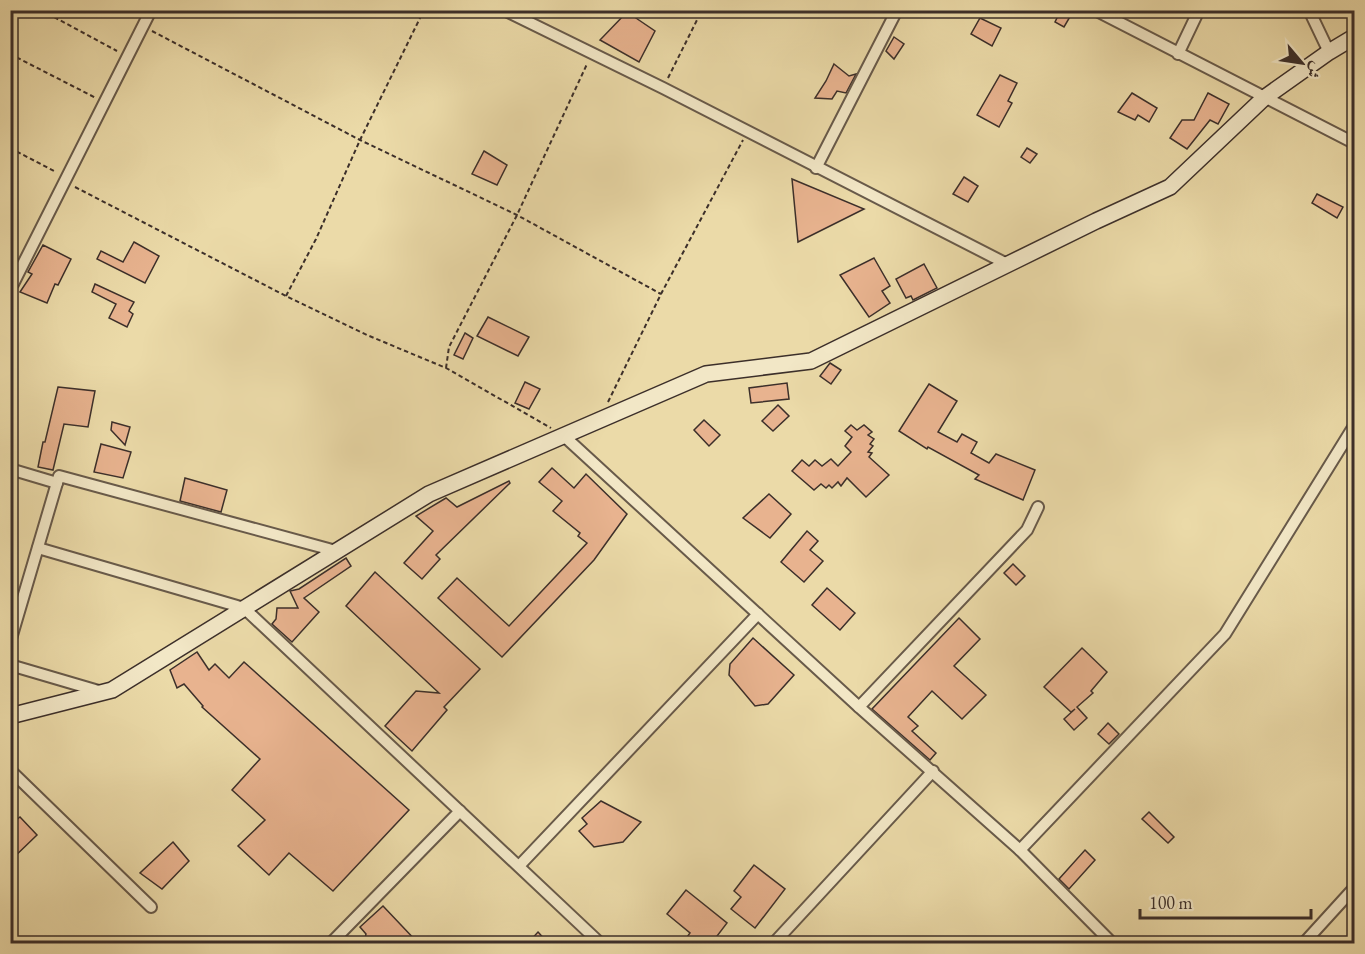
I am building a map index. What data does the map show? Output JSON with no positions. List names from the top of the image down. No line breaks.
{"scale_bar":"100 m","north":"bottom right"}
